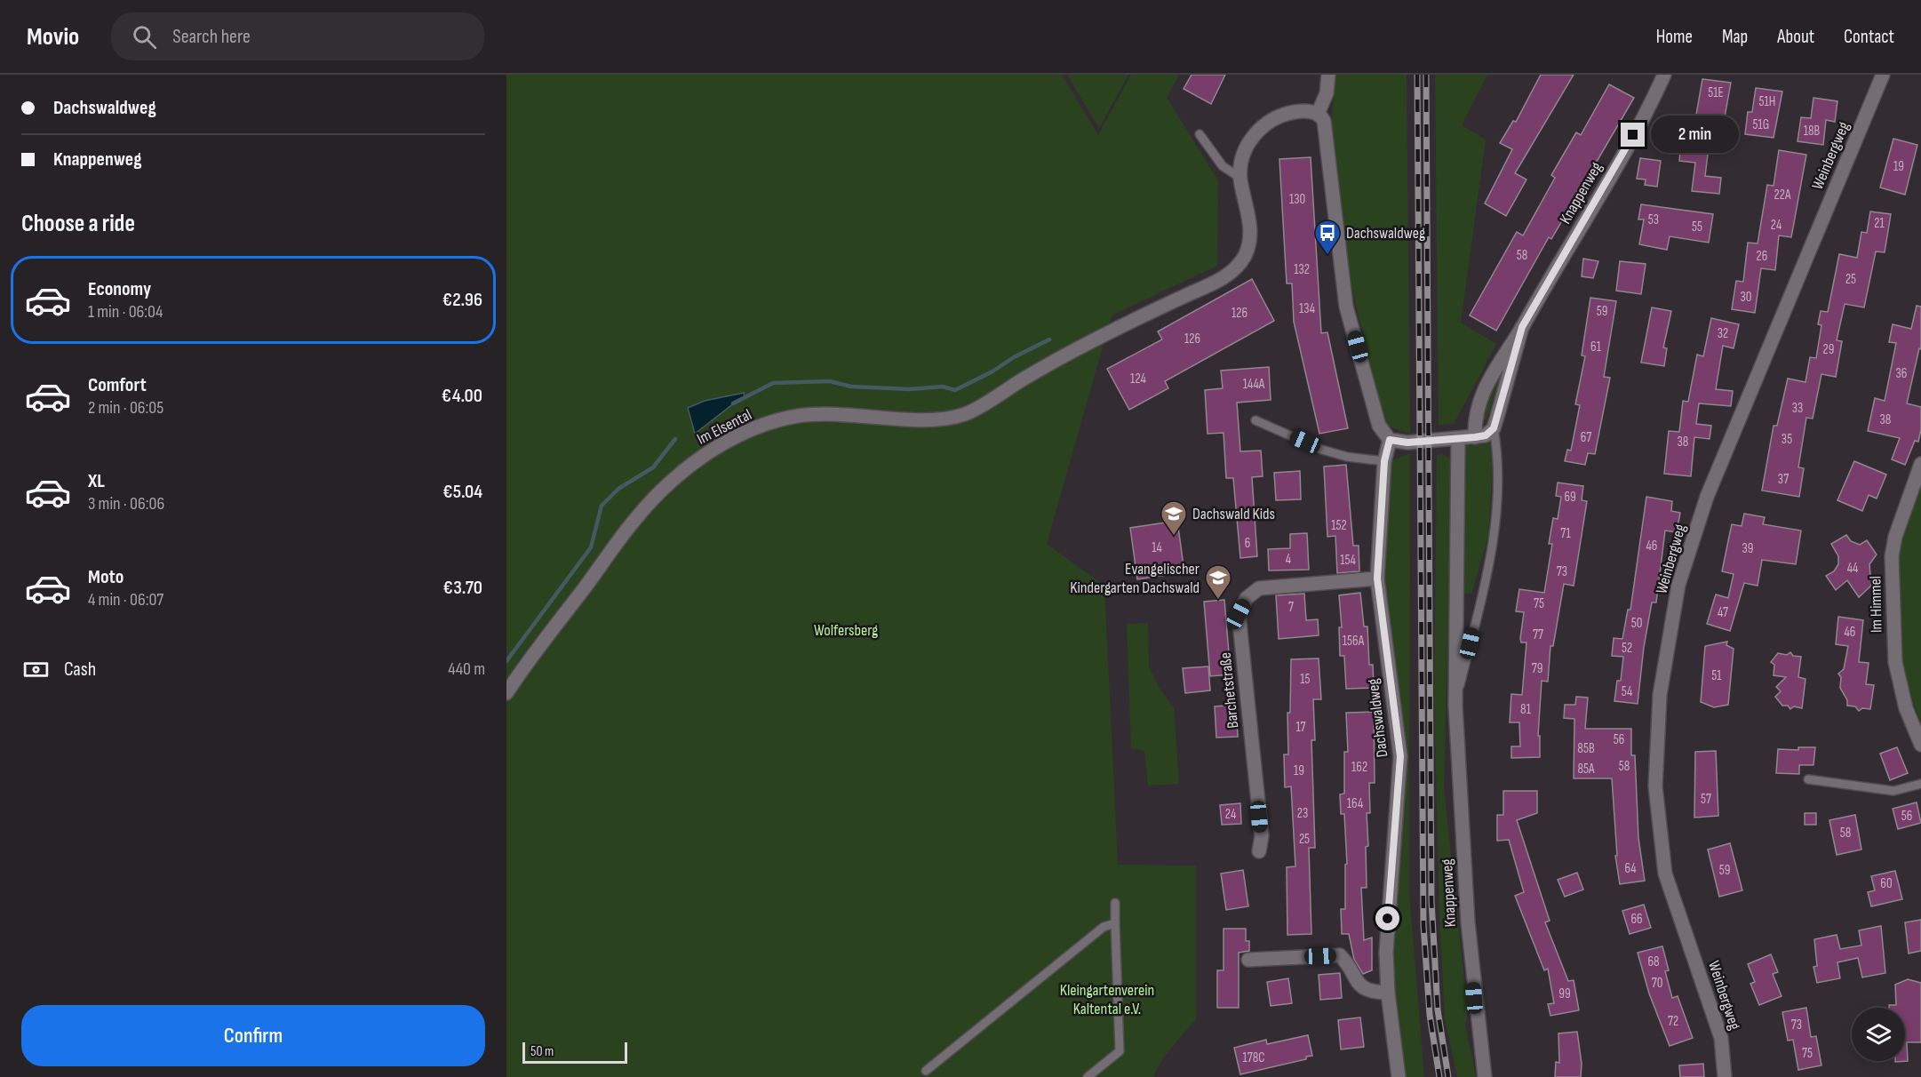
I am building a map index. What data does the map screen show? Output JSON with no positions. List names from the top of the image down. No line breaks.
{"streets":{"street":["Weinbergweg","Knappenweg","Im Elsental","Im Himmel","Barchetstraße","Dachswaldweg"]},"crossings":[["Barchetstraße","Dachswaldweg"]],"parks":["Wolfersberg","Kleingartenverein Kaltental e.V."],"places":{"bus stop":["Dachswaldweg"],"school or university":["Dachswald Kids","Evangelischer Kindergarten Dachswald"]},"house_numbers":["51E","51H","51G","18B","19","22A","130","53","21","24","55","58","26","132","25","30","134","59","126","32","126","61","29","36","124","144A","33","38","67","35","38","37","69","152","71","6","46","14","39","4","154","44","73","75","7","47","50","46","77","156A","52","79","51","15","54","81","17","56","85B","58","162","85A","19","57","164","23","24","56","58","25","64","59","60","66","68","70","99","72","73","75","178C"],"scale_bar":"50 m","page":{"header":"Movio","search":"Search here","nav":["Home","Map","About","Contact"],"banner":["Dachswaldweg","Knappenweg"],"bubble":"2 min","heading":"Choose a ride","list":[{"name":"Economy","note":"1 min · 06:04","value":"€2.96"},{"name":"Comfort","note":"2 min · 06:05","value":"€4.00"},{"name":"XL","note":"3 min · 06:06","value":"€5.04"},{"name":"Moto","note":"4 min · 06:07","value":"€3.70"}],"pay":["Cash","440 m"],"buttons":"Confirm","scale":"50 m"}}
